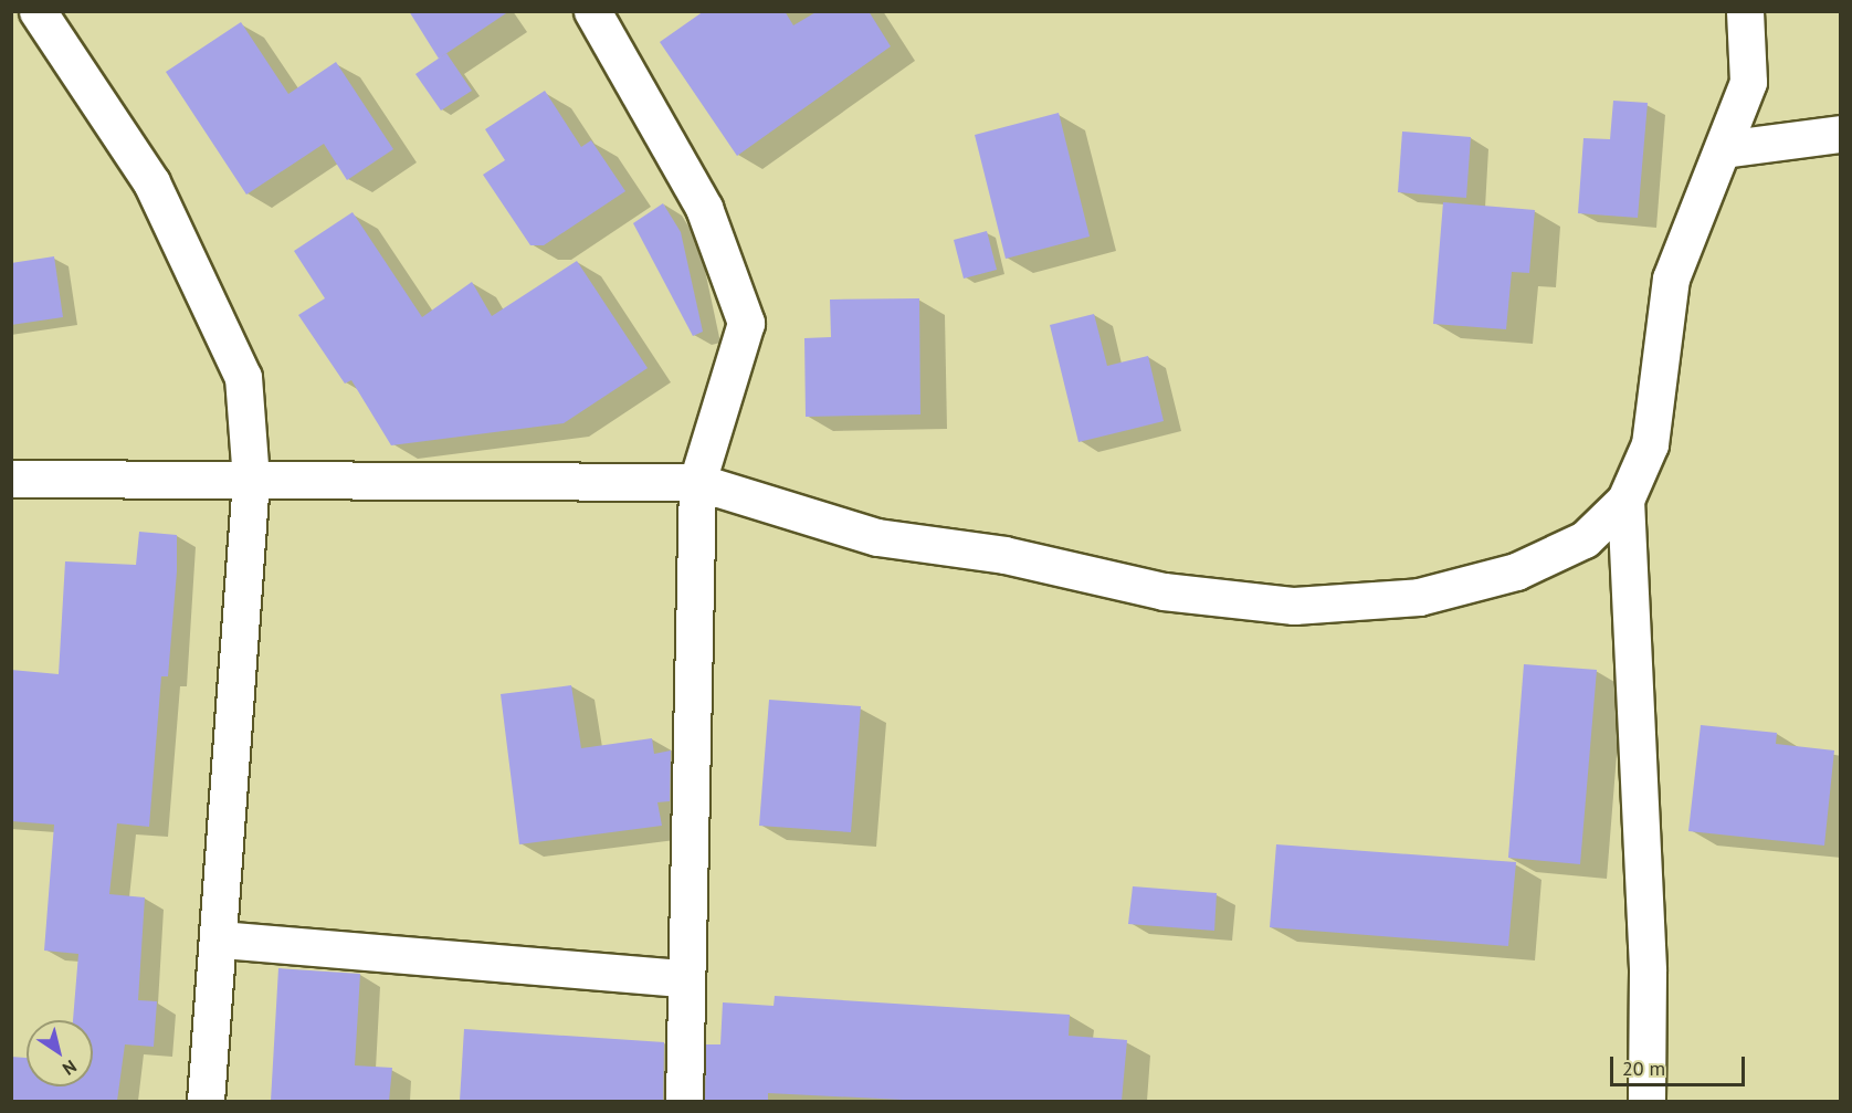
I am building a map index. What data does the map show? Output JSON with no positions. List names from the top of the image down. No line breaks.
{"scale_bar":"20 m","north":"bottom right"}
